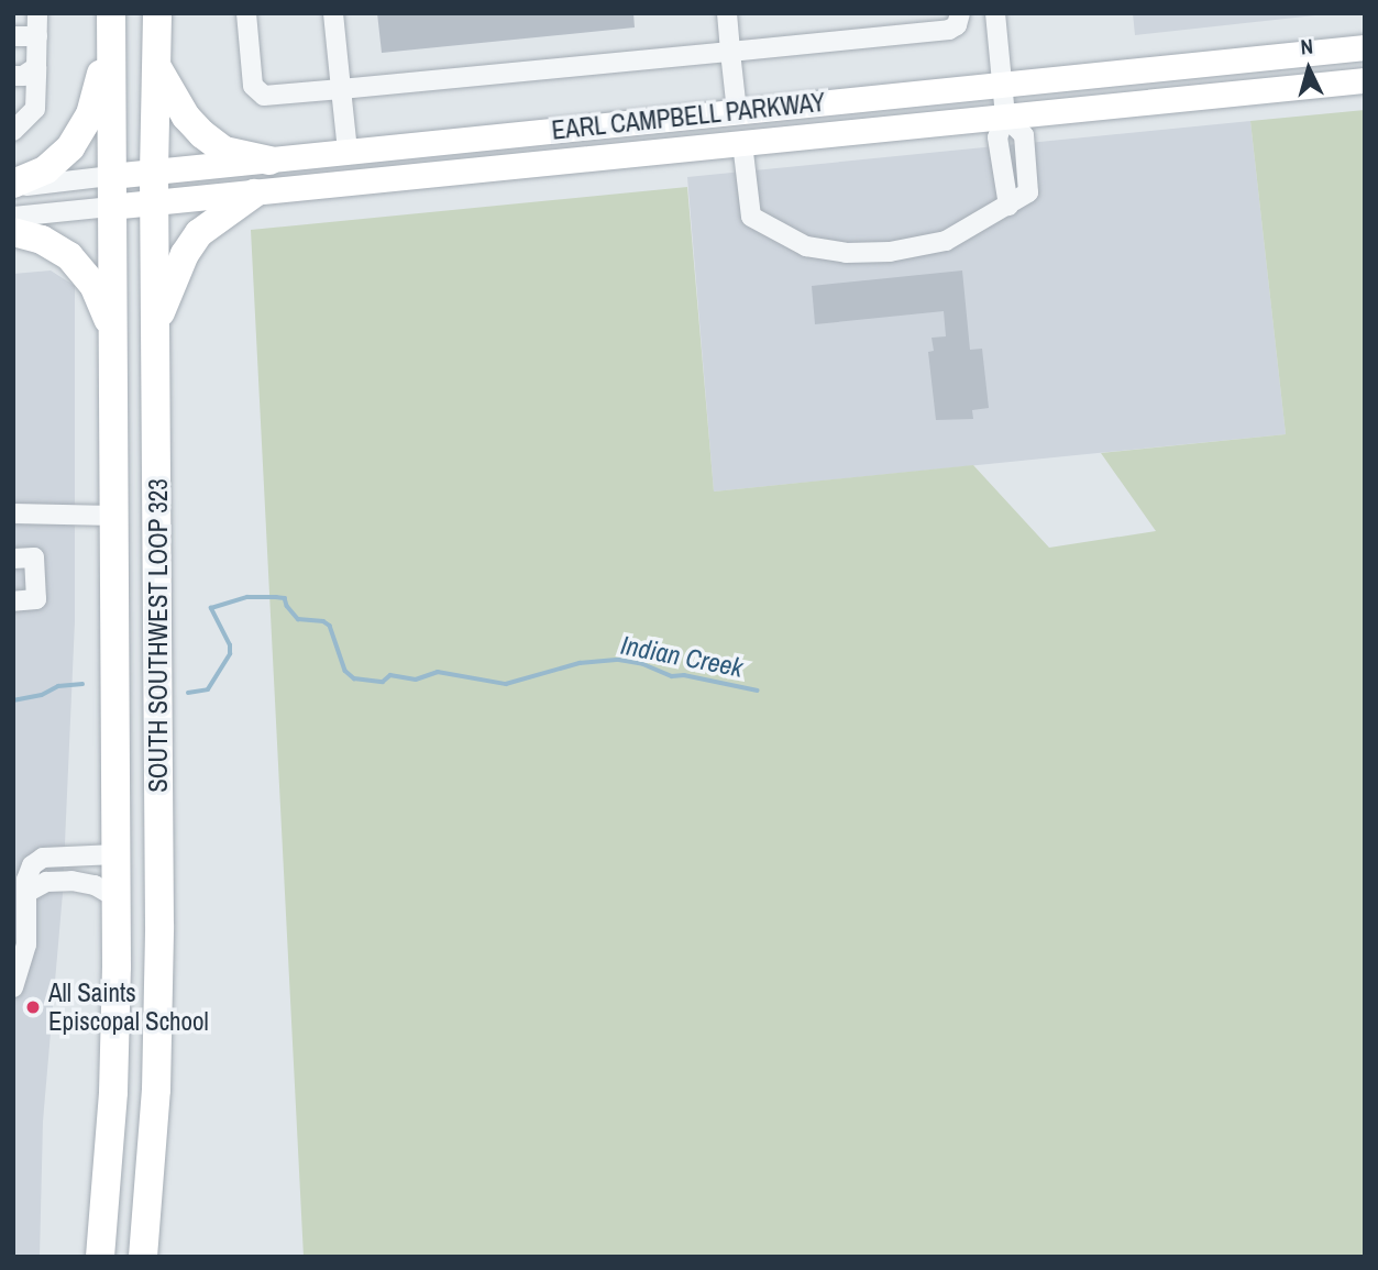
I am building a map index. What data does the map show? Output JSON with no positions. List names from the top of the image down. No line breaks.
{"streets":{"highway":["SOUTH SOUTHWEST LOOP 323"],"main road":["EARL CAMPBELL PARKWAY"]},"crossings":[["EARL CAMPBELL PARKWAY","SOUTH SOUTHWEST LOOP 323"]],"water":["Indian Creek"],"places":["All Saints Episcopal School"],"north":"top"}
